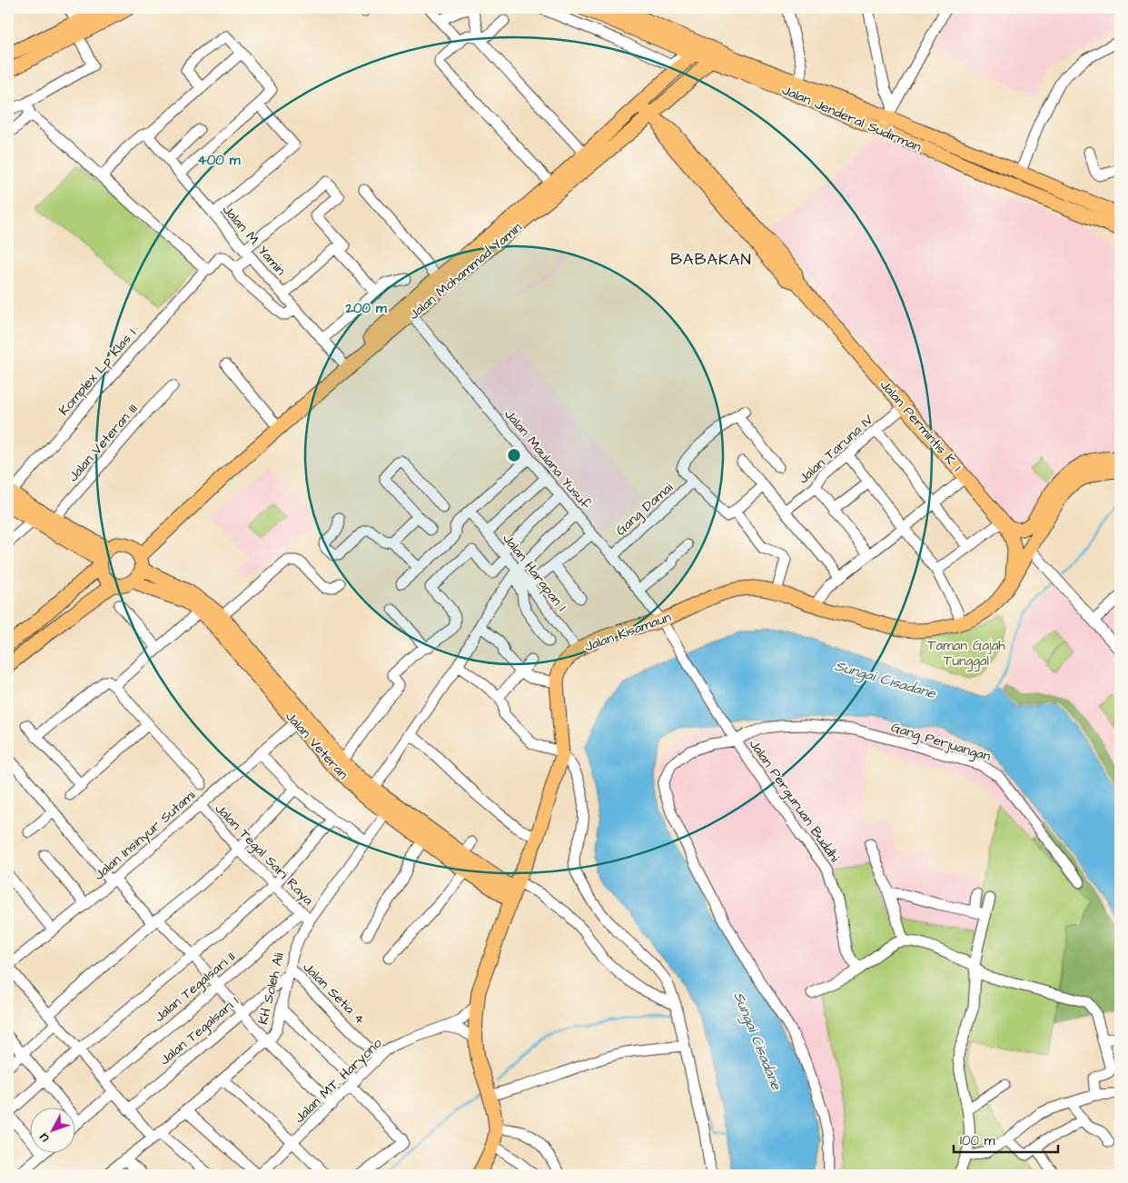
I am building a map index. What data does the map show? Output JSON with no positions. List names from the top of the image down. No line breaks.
{"streets":{"main road":["Jalan Jenderal Sudirman","Jalan Mohammad Yamin","Jalan Permintis K. 1","Jalan Kisamaun","Jalan Veteran"],"street":["Jalan M. Yamin","Komplex Lp Klas I","Jalan Veteran III","Jalan Taruna IV","Jalan Maulana Yusuf","Gang Damai","Jalan Harapan I","Gang Perjuangan","Jalan Perguruan Buddhi","Jalan Insinyur Sutami","Jalan Tegal Sari Raya","Jalan Tegalsari II","KH Soleh Ali","Jalan Setia 4","Jalan Tegalsari 1","Jalan MT. Haryono"]},"crossings":[["Jalan Jenderal Sudirman","Jalan Mohammad Yamin"],["Jalan M. Yamin","Jalan Mohammad Yamin"],["Jalan Mohammad Yamin","Jalan Permintis K. 1"],["Jalan Mohammad Yamin","Jalan Maulana Yusuf"],["Jalan Mohammad Yamin","Jalan Veteran"],["Jalan Permintis K. 1","Jalan Taruna IV"],["Jalan Permintis K. 1","Jalan Kisamaun"],["Jalan Maulana Yusuf","Gang Damai"],["Jalan Maulana Yusuf","Jalan Kisamaun"],["Jalan Maulana Yusuf","Jalan Perguruan Buddhi"],["Jalan Harapan I","Jalan Kisamaun"],["Jalan Kisamaun","Jalan Veteran"],["Jalan Kisamaun","Jalan Perguruan Buddhi"],["Jalan Kisamaun","Jalan MT. Haryono"],["Gang Perjuangan","Jalan Perguruan Buddhi"],["Jalan Veteran","Jalan Insinyur Sutami"],["Jalan Veteran","KH Soleh Ali"],["Jalan Insinyur Sutami","Jalan Tegal Sari Raya"],["Jalan Tegal Sari Raya","Jalan Tegalsari II"],["Jalan Tegal Sari Raya","KH Soleh Ali"],["KH Soleh Ali","Jalan Setia 4"],["KH Soleh Ali","Jalan Tegalsari 1"],["Jalan Setia 4","Jalan Tegalsari 1"],["Jalan Setia 4","Jalan MT. Haryono"]],"districts":["BABAKAN"],"water":["Sungai Cisadane"],"parks":["Taman Gajah Tunggal"],"scale_bar":"100 m","north":"bottom left","rings":["400 m","200 m"]}
